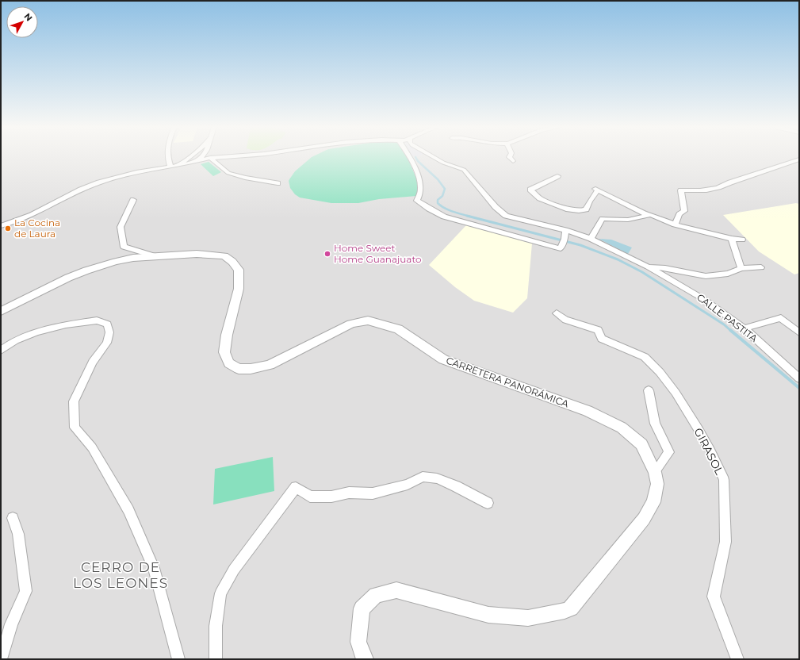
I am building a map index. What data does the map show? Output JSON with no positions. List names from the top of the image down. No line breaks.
{"streets":{"street":["CALLE PASTITA","CARRETERA PANORÁMICA","GIRASOL"]},"districts":["CERRO DE LOS LEONES"],"places":["La Cocina de Laura","Home Sweet Home Guanajuato"],"north":"top right"}
